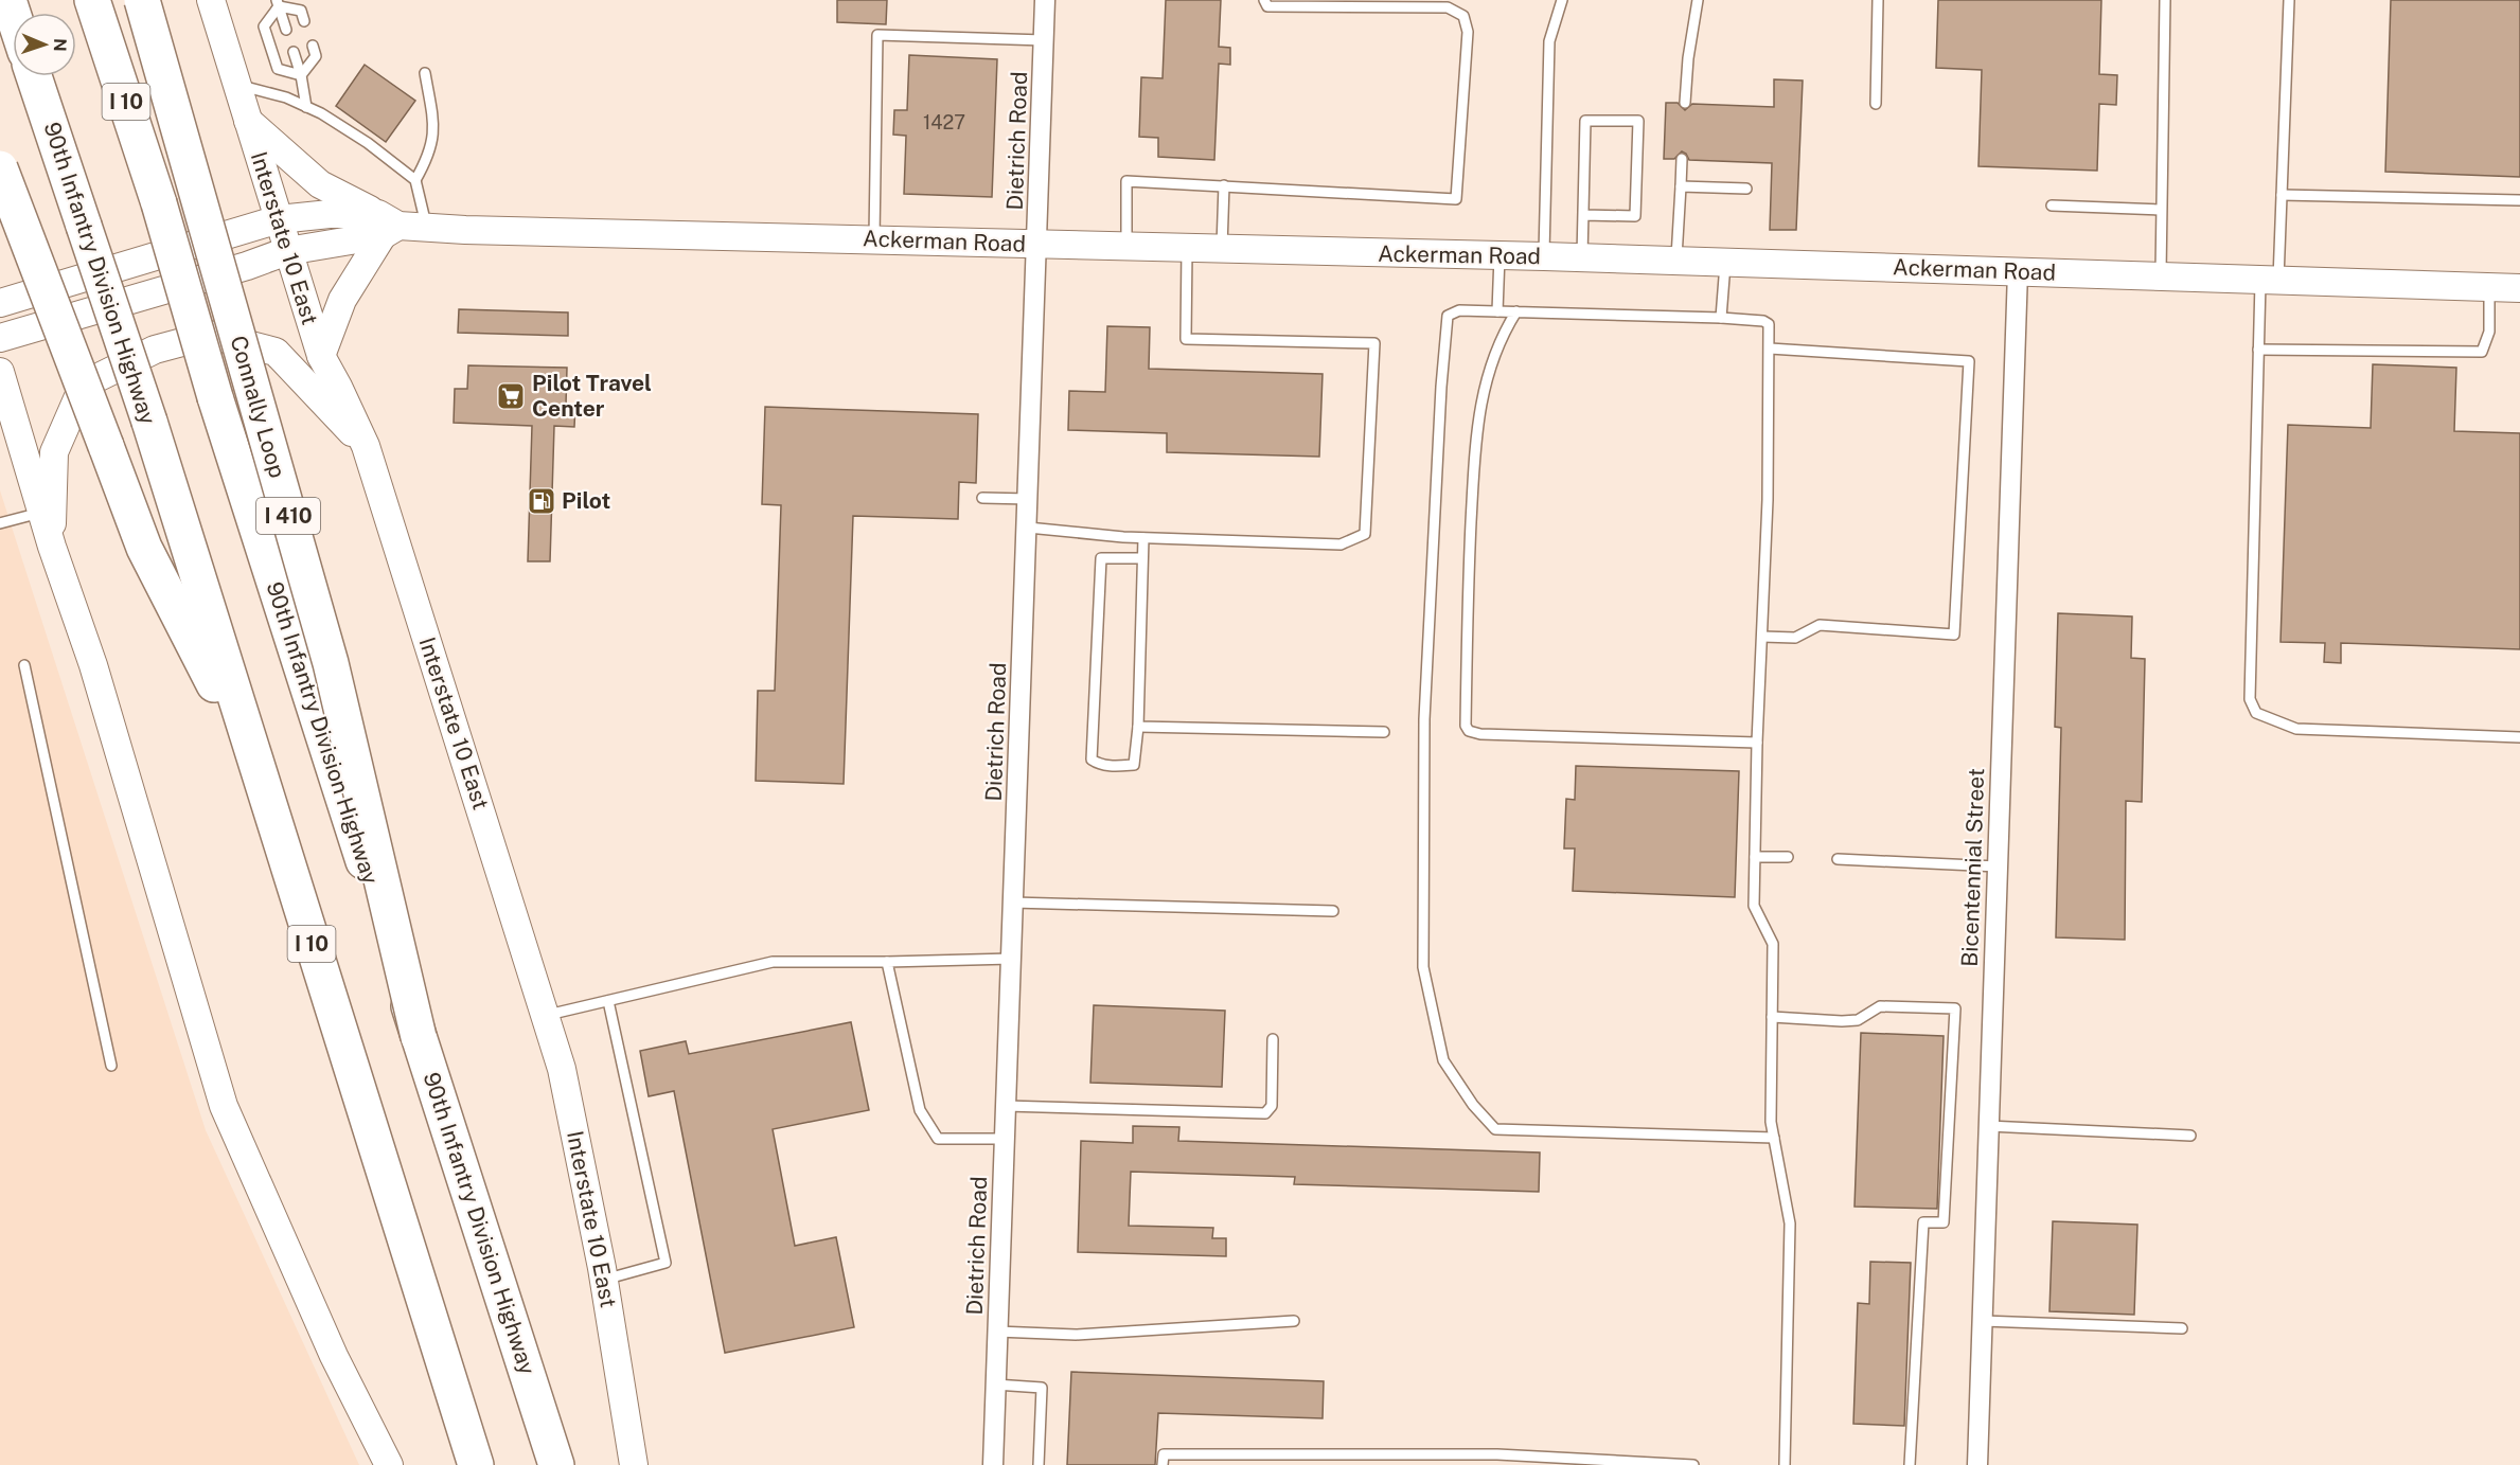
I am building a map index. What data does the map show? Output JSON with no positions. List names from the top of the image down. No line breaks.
{"streets":{"highway":["I 10","90th Infantry Division Highway","Connally Loop","I 410"],"main road":["Interstate 10 East","Ackerman Road"],"street":["Dietrich Road","Bicentennial Street"]},"crossings":[["Dietrich Road","Ackerman Road"],["Interstate 10 East","Ackerman Road"],["Ackerman Road","Bicentennial Street"],["90th Infantry Division Highway","Connally Loop"]],"places":{"supermarket":["Pilot Travel Center"],"fuel station":["Pilot"]},"house_numbers":["1427"],"north":"right"}
